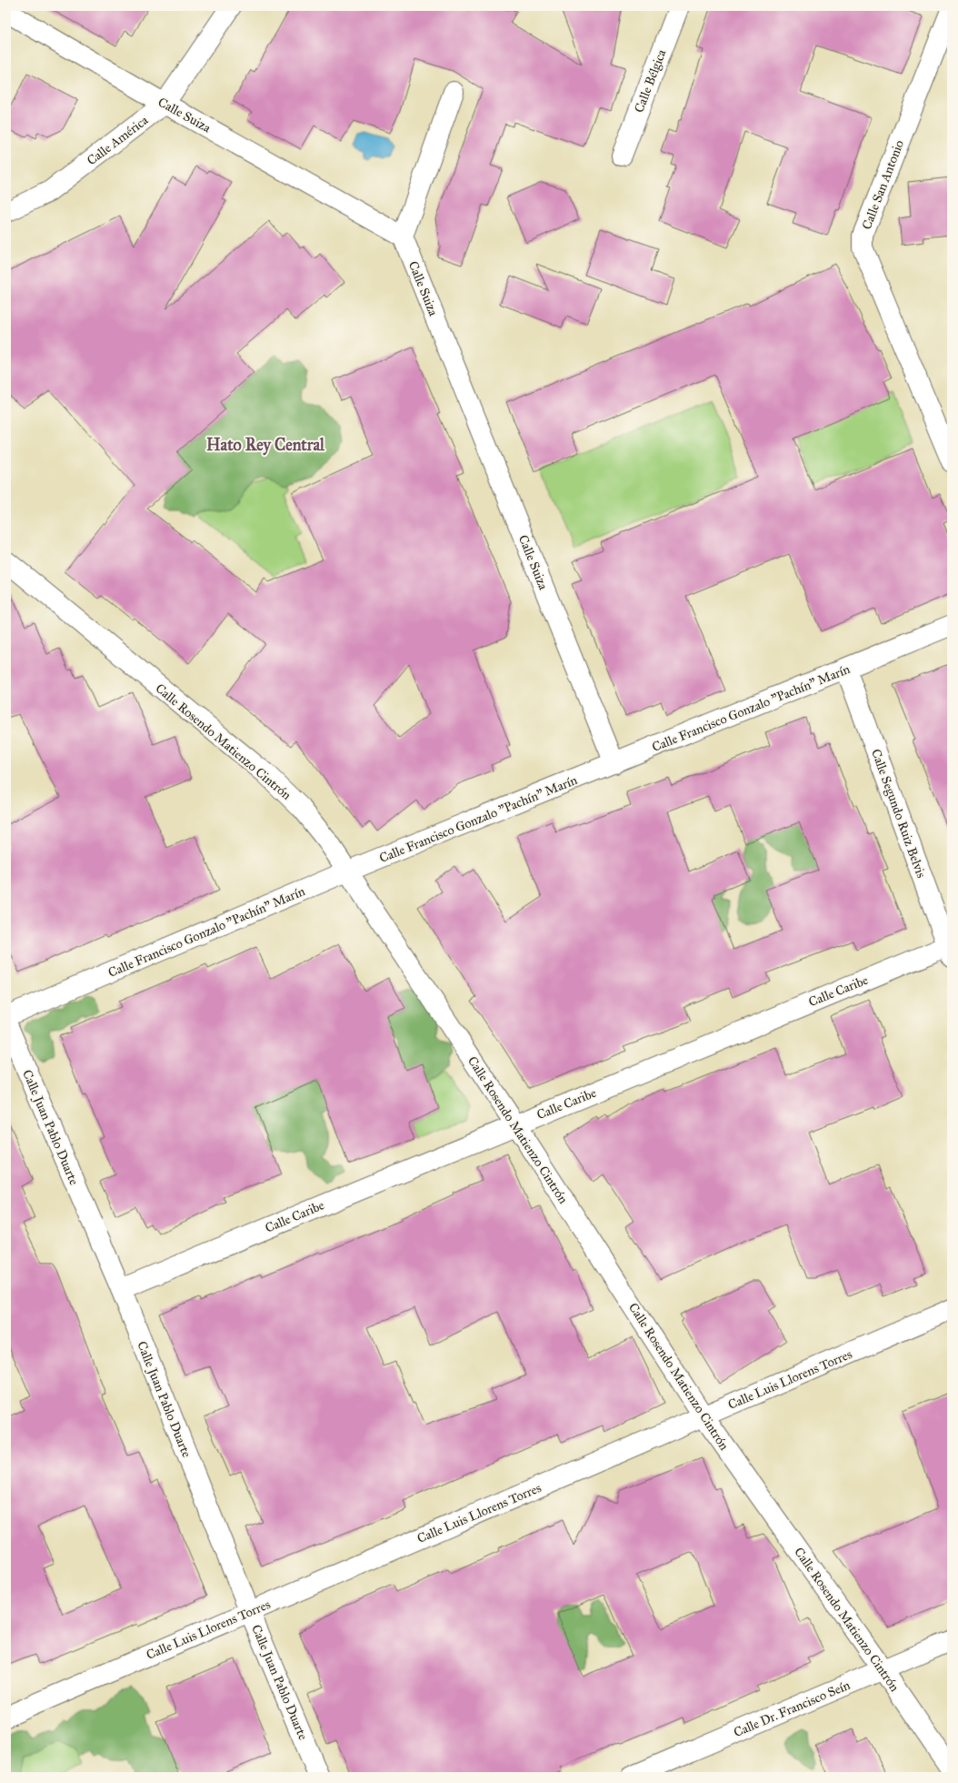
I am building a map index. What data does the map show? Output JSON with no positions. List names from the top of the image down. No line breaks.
{"streets":{"street":["Calle Bélgica","Calle Suiza","Calle América","Calle San Antonio","Calle Francisco Gonzalo \"Pachín\" Marín","Calle Rosendo Matienzo Cintrón","Calle Segundo Ruiz Belvis","Calle Caribe","Calle Juan Pablo Duarte","Calle Luis Llorens Torres","Calle Dr. Francisco Seín"]},"crossings":[["Calle Suiza","Calle América"],["Calle Suiza","Calle Francisco Gonzalo \"Pachín\" Marín"],["Calle Francisco Gonzalo \"Pachín\" Marín","Calle Rosendo Matienzo Cintrón"],["Calle Francisco Gonzalo \"Pachín\" Marín","Calle Segundo Ruiz Belvis"],["Calle Rosendo Matienzo Cintrón","Calle Caribe"],["Calle Rosendo Matienzo Cintrón","Calle Luis Llorens Torres"],["Calle Rosendo Matienzo Cintrón","Calle Dr. Francisco Seín"],["Calle Segundo Ruiz Belvis","Calle Caribe"],["Calle Caribe","Calle Juan Pablo Duarte"],["Calle Juan Pablo Duarte","Calle Luis Llorens Torres"]],"districts":["Hato Rey Central"]}
